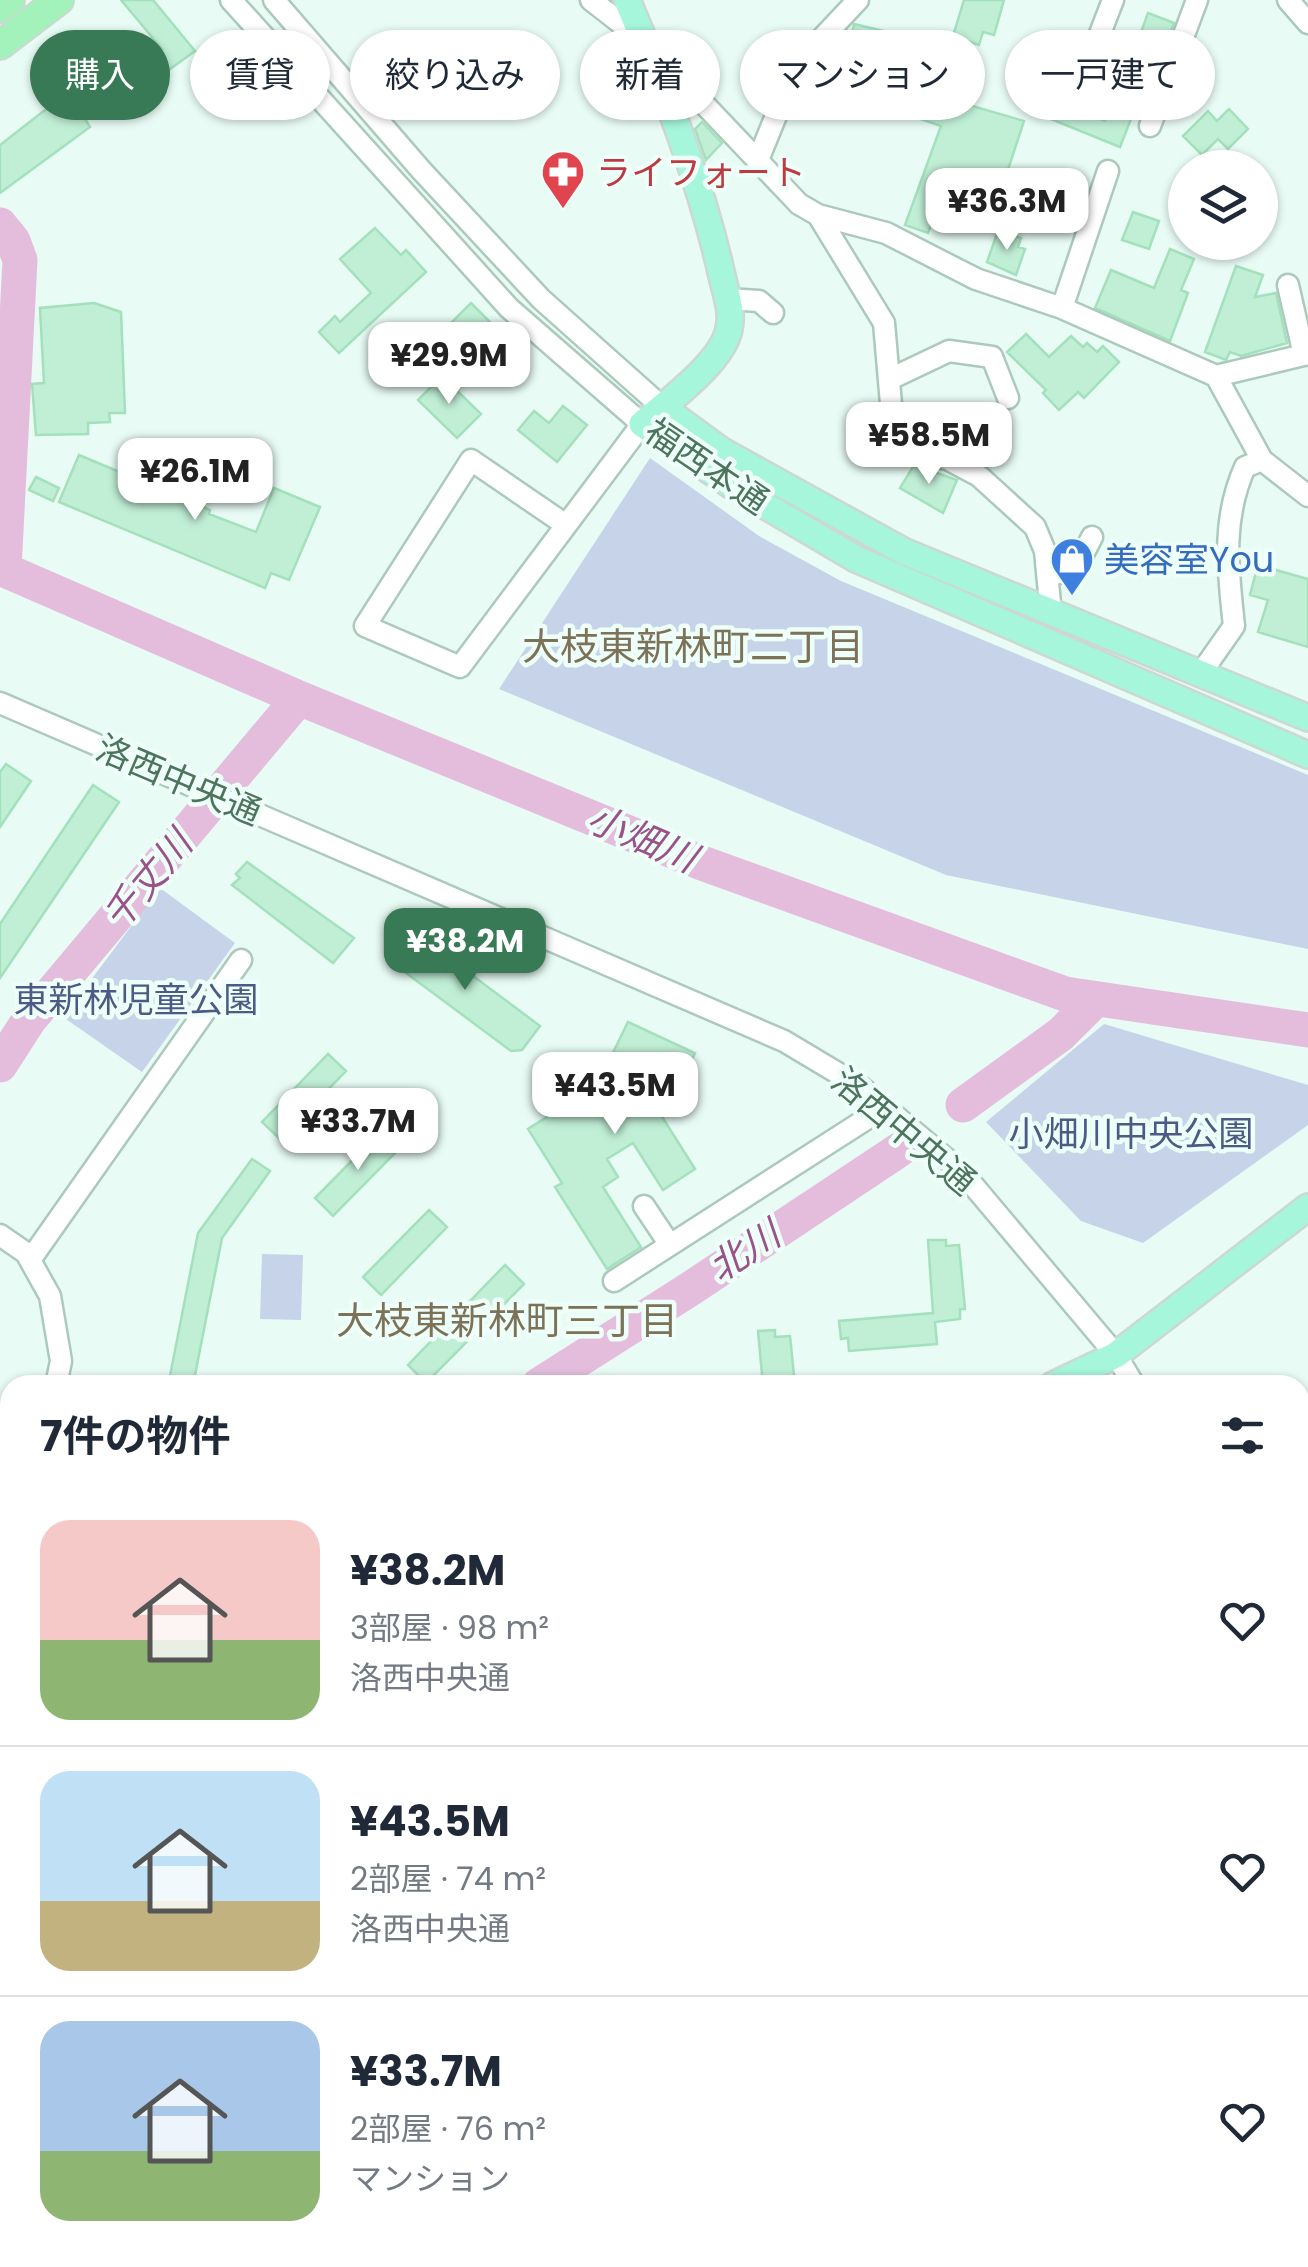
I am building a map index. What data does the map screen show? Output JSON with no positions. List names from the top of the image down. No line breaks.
{"streets":{"main road":["福西本通"],"street":["洛西中央通"]},"districts":["大枝東新林町二丁目","大枝東新林町三丁目"],"water":["小畑川","千丈川","北川"],"parks":["東新林児童公園","小畑川中央公園"],"places":{"pharmacy":["ライフォート"],"shop":["美容室You"]},"page":{"chip":["購入","賃貸","絞り込み","新着","マンション","一戸建て"],"price":["¥36.3M","¥29.9M","¥58.5M","¥26.1M","¥38.2M","¥43.5M","¥33.7M"],"heading":"7件の物件","list":[{"name":"¥38.2M","note":"3部屋 · 98 m² · 洛西中央通"},{"name":"¥43.5M","note":"2部屋 · 74 m² · 洛西中央通"},{"name":"¥33.7M","note":"2部屋 · 76 m² · マンション"}]}}
